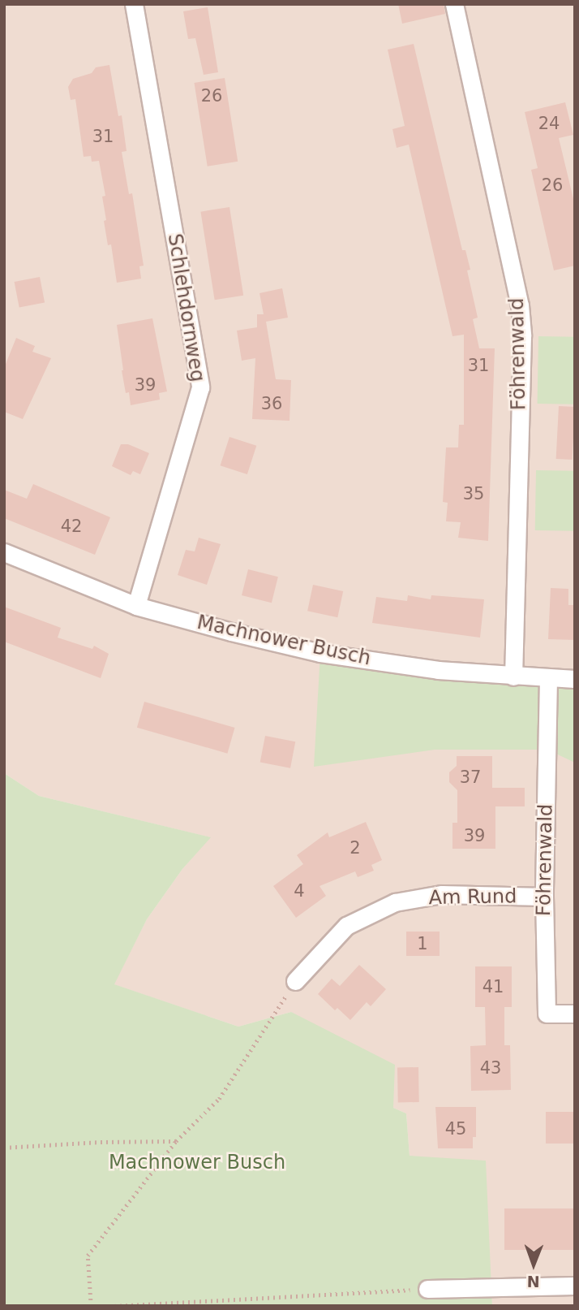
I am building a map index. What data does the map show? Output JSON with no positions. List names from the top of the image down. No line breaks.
{"streets":{"street":["Schlehdornweg","Föhrenwald","Machnower Busch","Am Rund"]},"crossings":[["Schlehdornweg","Machnower Busch"],["Föhrenwald","Machnower Busch"],["Föhrenwald","Am Rund"]],"parks":["Machnower Busch"],"house_numbers":["26","24","31","26","31","39","36","35","42","37","39","2","4","1","41","43","45"],"north":"bottom"}
